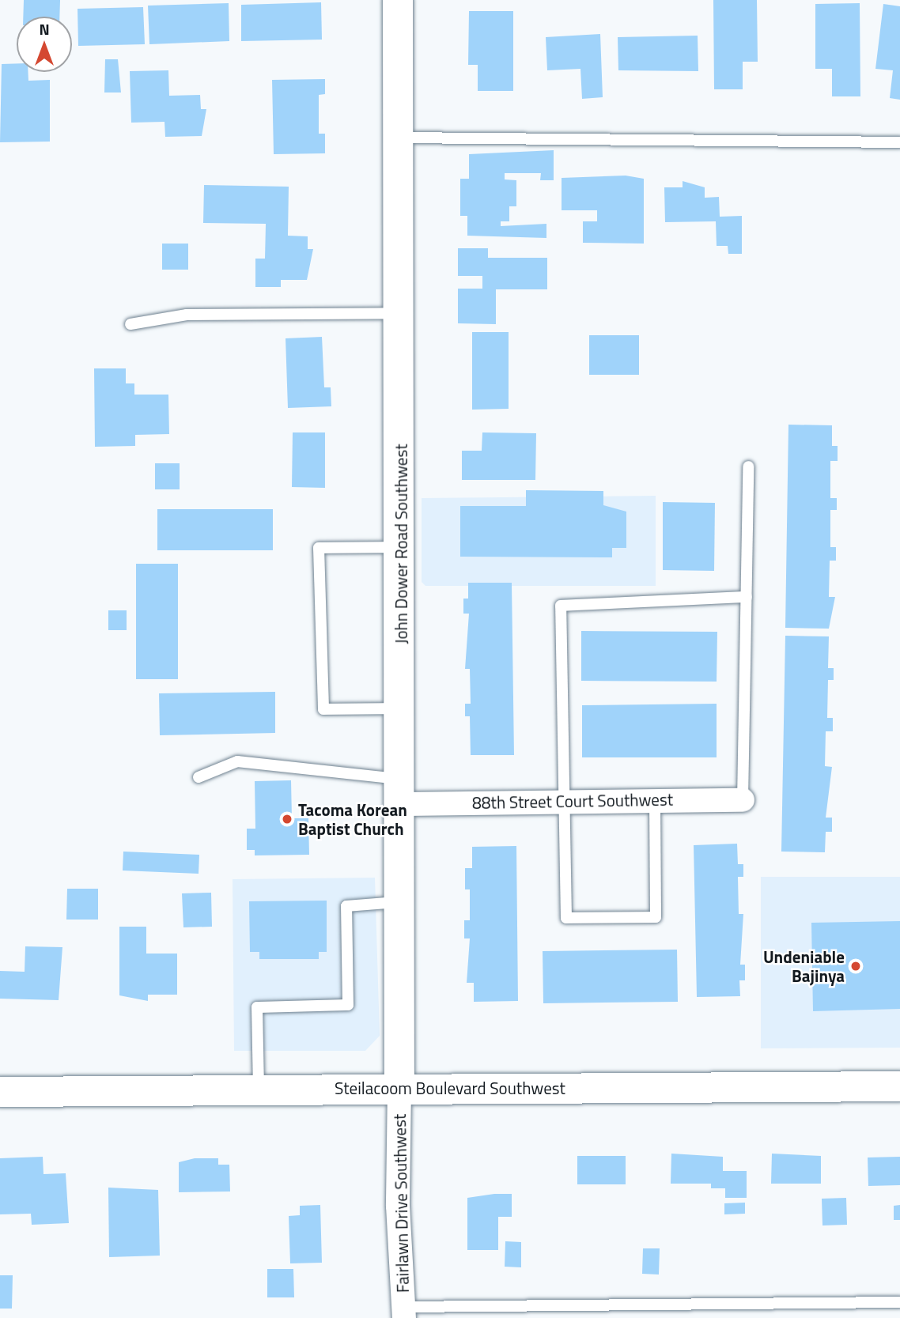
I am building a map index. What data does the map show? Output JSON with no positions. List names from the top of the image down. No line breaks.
{"streets":{"street":["John Dower Road Southwest","88th Street Court Southwest","Steilacoom Boulevard Southwest","Fairlawn Drive Southwest"]},"crossings":[["John Dower Road Southwest","88th Street Court Southwest"],["John Dower Road Southwest","Steilacoom Boulevard Southwest"],["John Dower Road Southwest","Fairlawn Drive Southwest"],["Steilacoom Boulevard Southwest","Fairlawn Drive Southwest"]],"places":["Tacoma Korean Baptist Church","Undeniable Bajinya"],"north":"top"}
